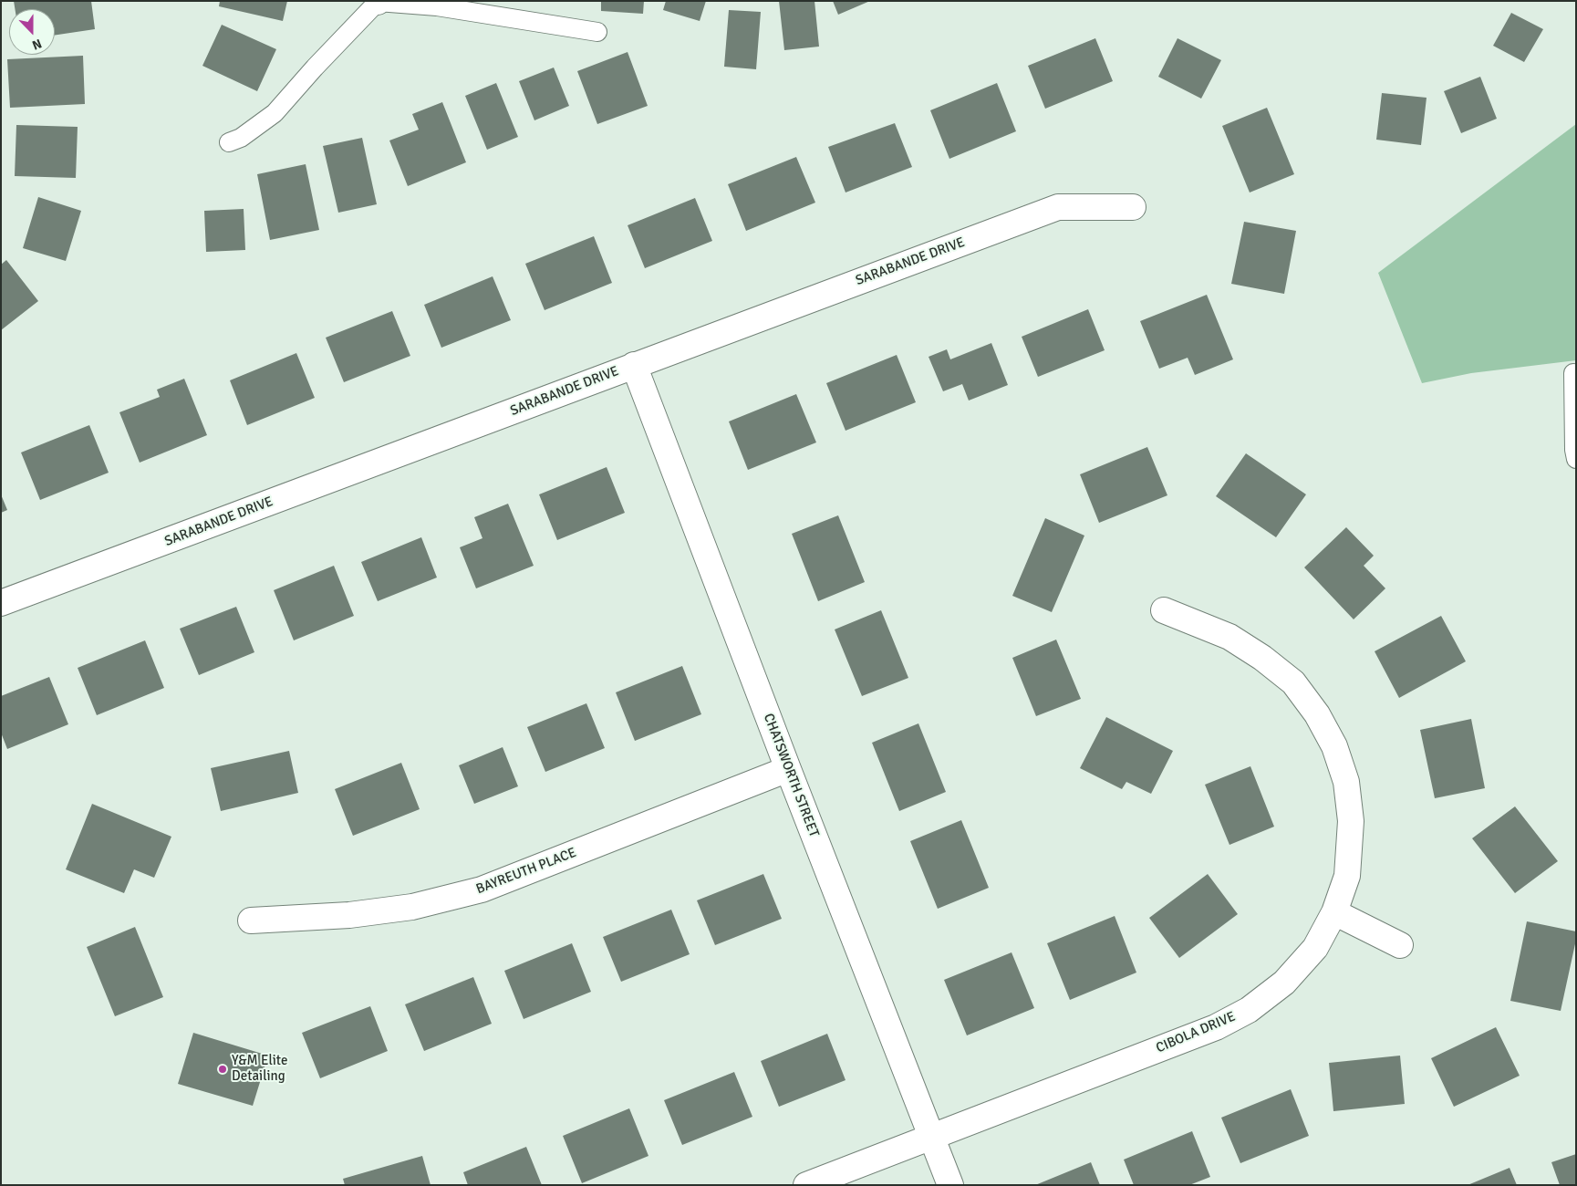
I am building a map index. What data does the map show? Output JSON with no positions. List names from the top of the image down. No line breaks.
{"streets":{"street":["SARABANDE DRIVE","CHATSWORTH STREET","BAYREUTH PLACE","CIBOLA DRIVE"]},"crossings":[["SARABANDE DRIVE","CHATSWORTH STREET"],["CHATSWORTH STREET","BAYREUTH PLACE"],["CHATSWORTH STREET","CIBOLA DRIVE"]],"places":["Y&M Elite Detailing"],"north":"bottom"}
